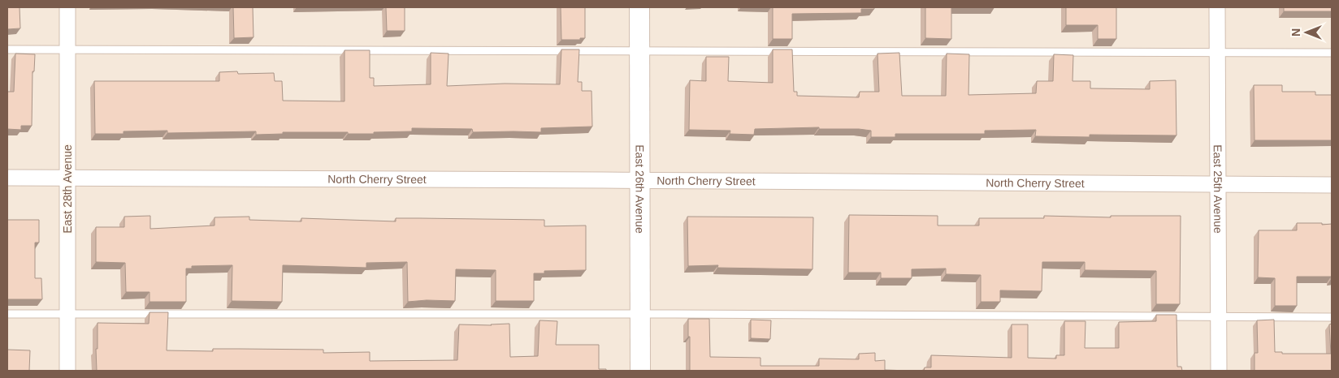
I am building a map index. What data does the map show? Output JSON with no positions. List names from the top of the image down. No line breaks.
{"streets":{"street":["North Cherry Street","East 28th Avenue","East 26th Avenue","East 25th Avenue"]},"crossings":[["North Cherry Street","East 28th Avenue"],["North Cherry Street","East 26th Avenue"],["North Cherry Street","East 25th Avenue"]],"north":"left"}
